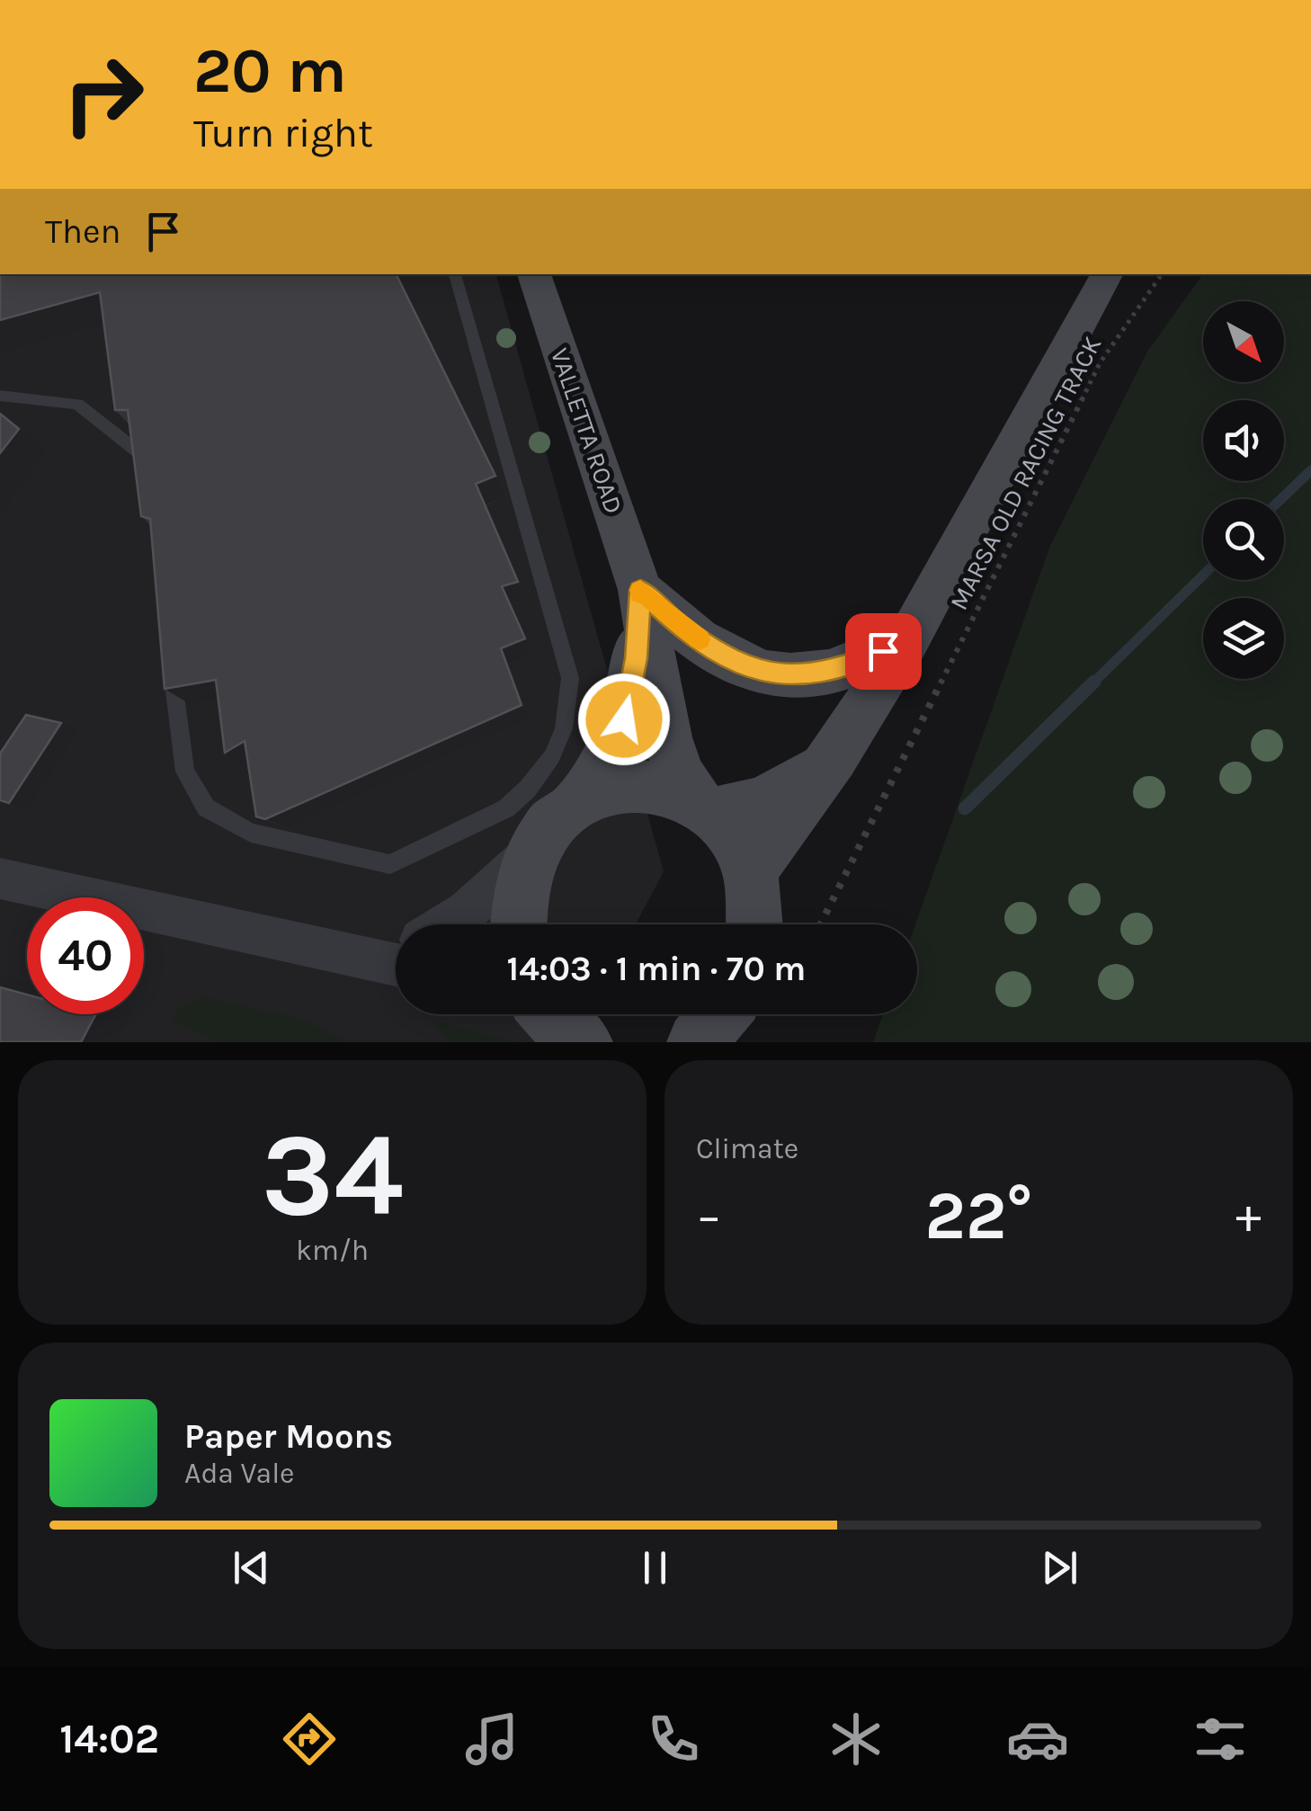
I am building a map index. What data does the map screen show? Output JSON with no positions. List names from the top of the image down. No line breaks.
{"streets":{"main road":["VALLETTA ROAD"],"path":["MARSA OLD RACING TRACK"]},"north":"bottom right","page":{"turn":["20 m","Turn right"],"then":"Then","limit":"40","trip":"14:03 · 1 min · 70 m","tile":[["34","km/h"],"Climate"],"heat":["−","22°","+"],"song":["Paper Moons","Ada Vale"],"tabs":"14:02"}}
